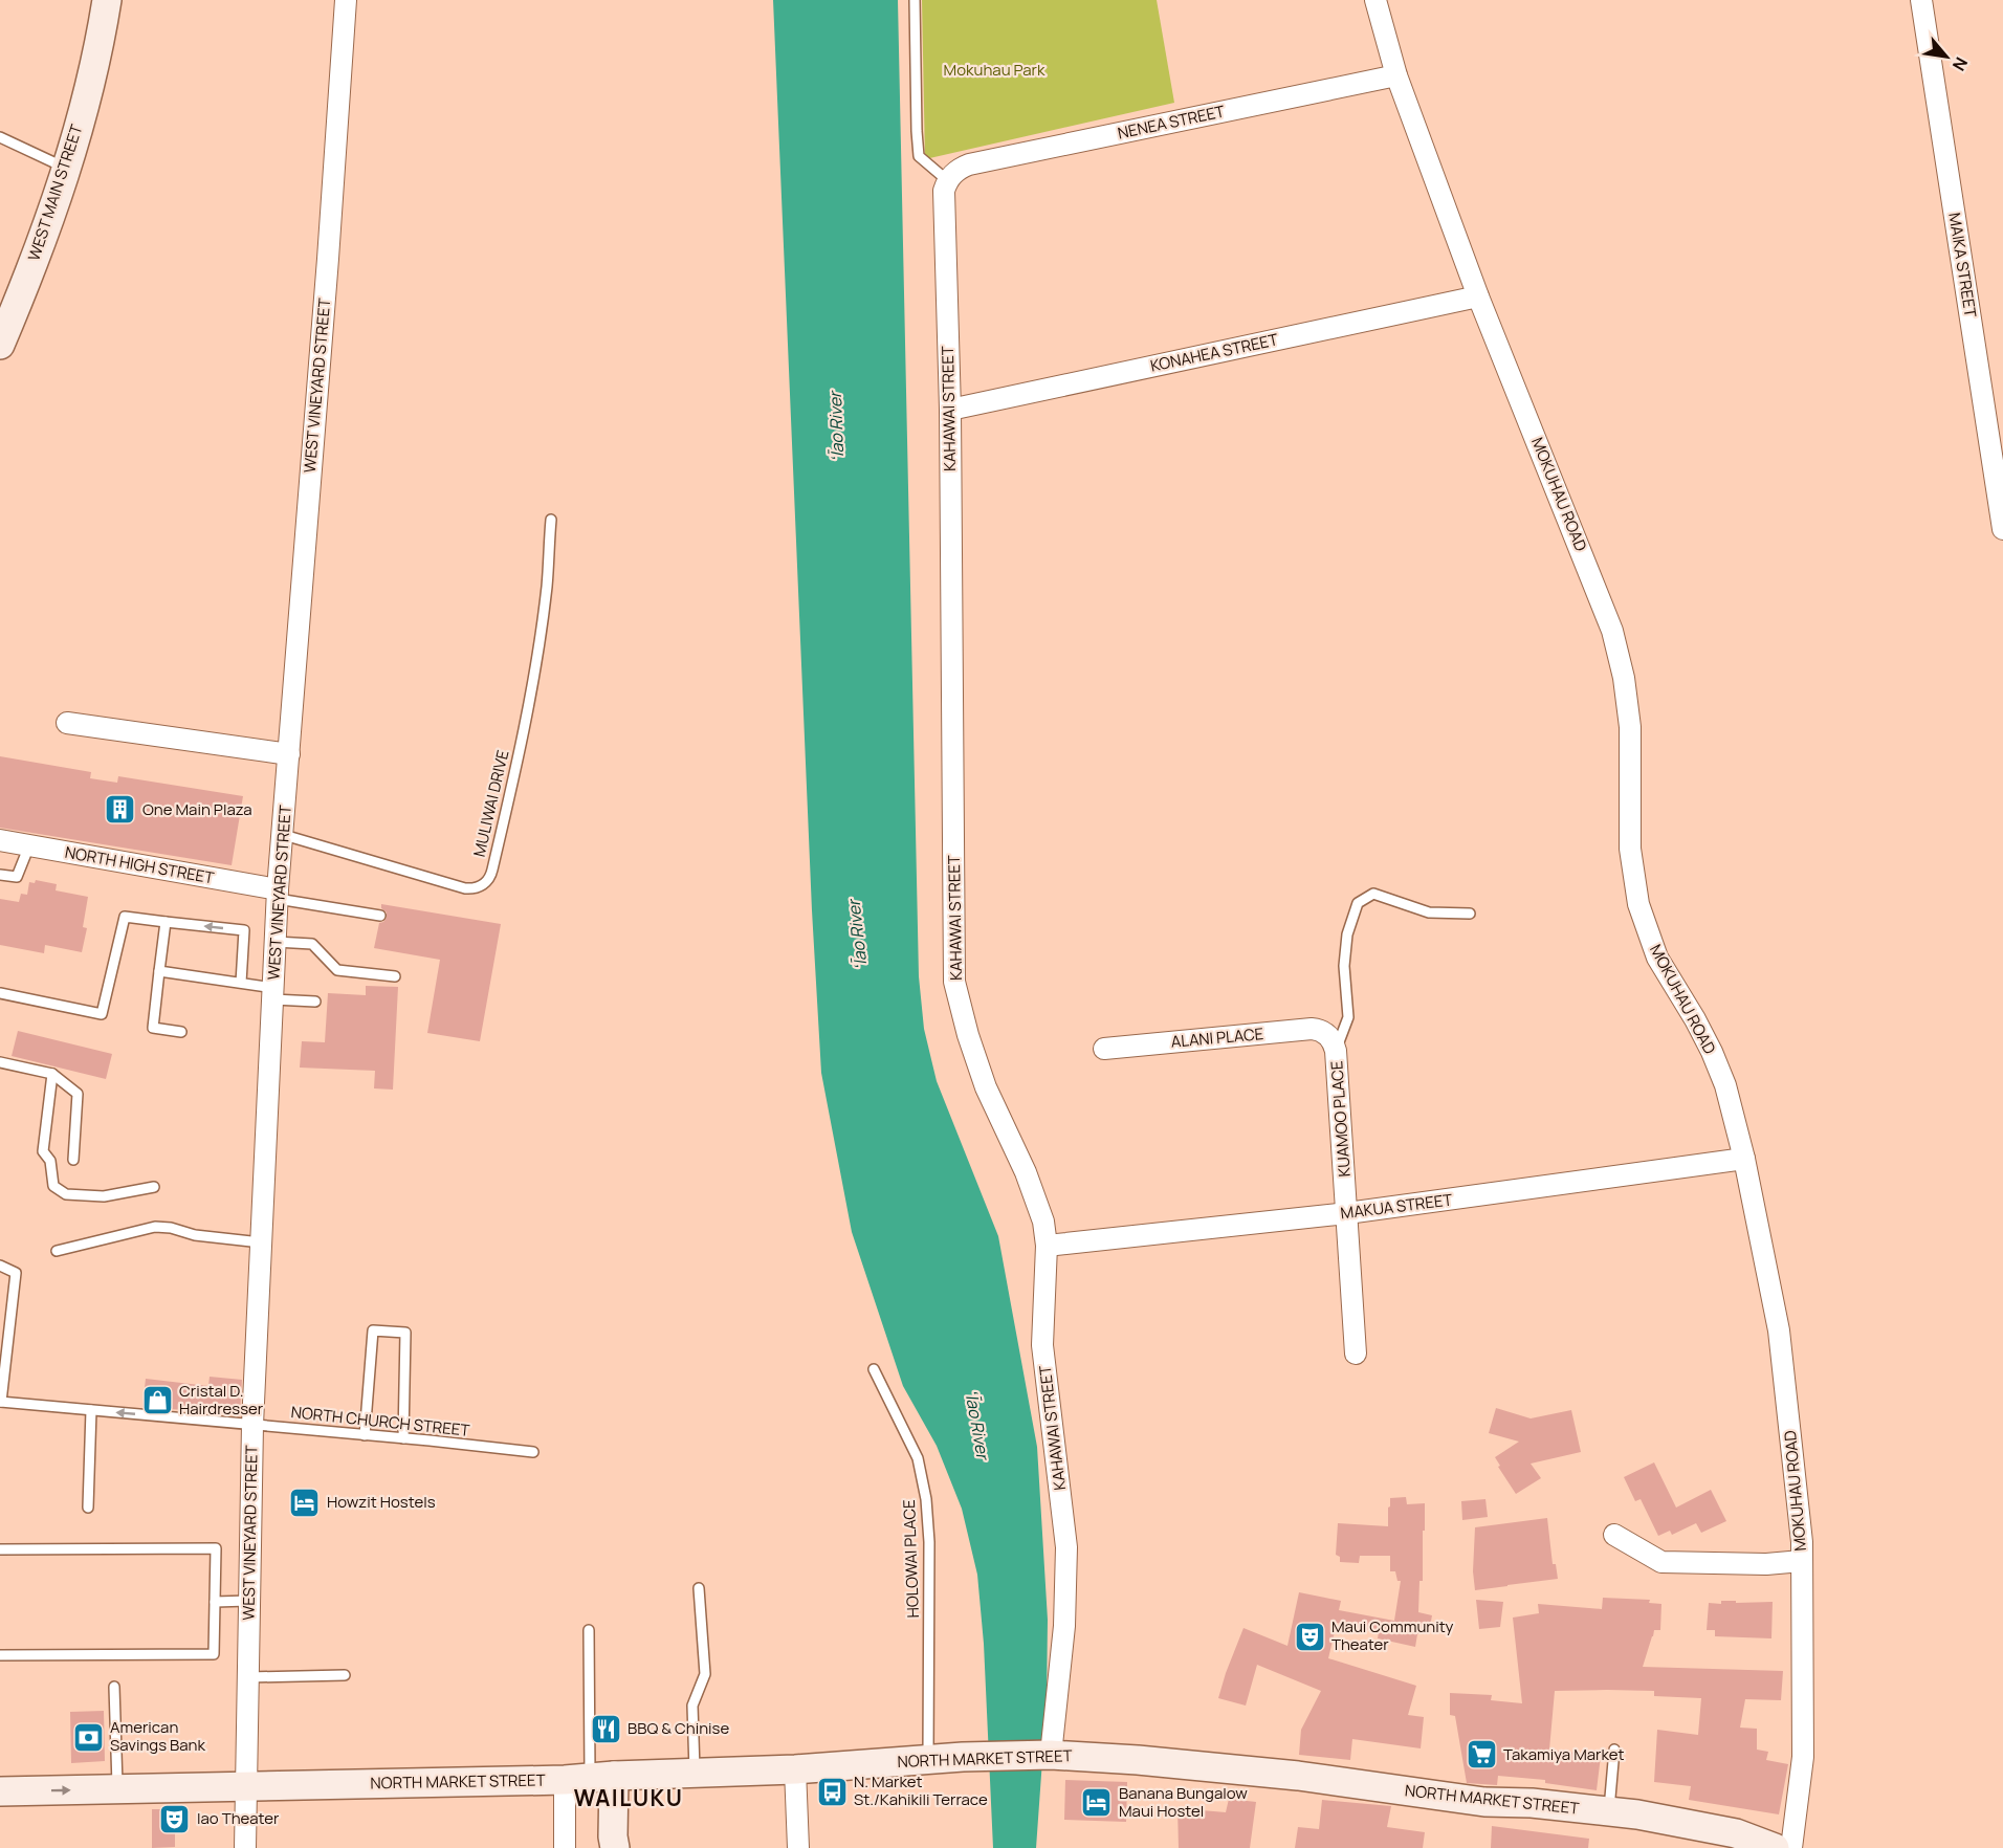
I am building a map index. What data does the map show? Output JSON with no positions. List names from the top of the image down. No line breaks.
{"streets":{"street":["NENEA STREET","WEST MAIN STREET","MAIKA STREET","KONAHEA STREET","WEST VINEYARD STREET","KAHAWAI STREET","MOKUHAU ROAD","NORTH HIGH STREET","ALANI PLACE","KUAMOO PLACE","MAKUA STREET","NORTH MARKET STREET"],"lane":["MULIWAI DRIVE","NORTH CHURCH STREET","HOLOWAI PLACE"]},"crossings":[["NENEA STREET","KAHAWAI STREET"],["NENEA STREET","MOKUHAU ROAD"],["KONAHEA STREET","KAHAWAI STREET"],["KONAHEA STREET","MOKUHAU ROAD"],["WEST VINEYARD STREET","MULIWAI DRIVE"],["WEST VINEYARD STREET","NORTH HIGH STREET"],["WEST VINEYARD STREET","NORTH CHURCH STREET"],["WEST VINEYARD STREET","NORTH MARKET STREET"],["KAHAWAI STREET","MAKUA STREET"],["KAHAWAI STREET","NORTH MARKET STREET"],["MOKUHAU ROAD","MAKUA STREET"],["ALANI PLACE","KUAMOO PLACE"],["KUAMOO PLACE","MAKUA STREET"],["HOLOWAI PLACE","NORTH MARKET STREET"]],"districts":["WAILUKU"],"water":["ʻĪao River"],"parks":["Mokuhau Park"],"places":{"building":["One Main Plaza"],"shop":["Cristal D. Hairdresser"],"hotel":["Howzit Hostels","Banana Bungalow Maui Hostel"],"theatre":["Maui Community Theater","Iao Theater"],"restaurant":["BBQ & Chinise"],"bank":["American Savings Bank"],"supermarket":["Takamiya Market"],"bus stop":["N. Market St./Kahikili Terrace"]},"north":"bottom right"}
